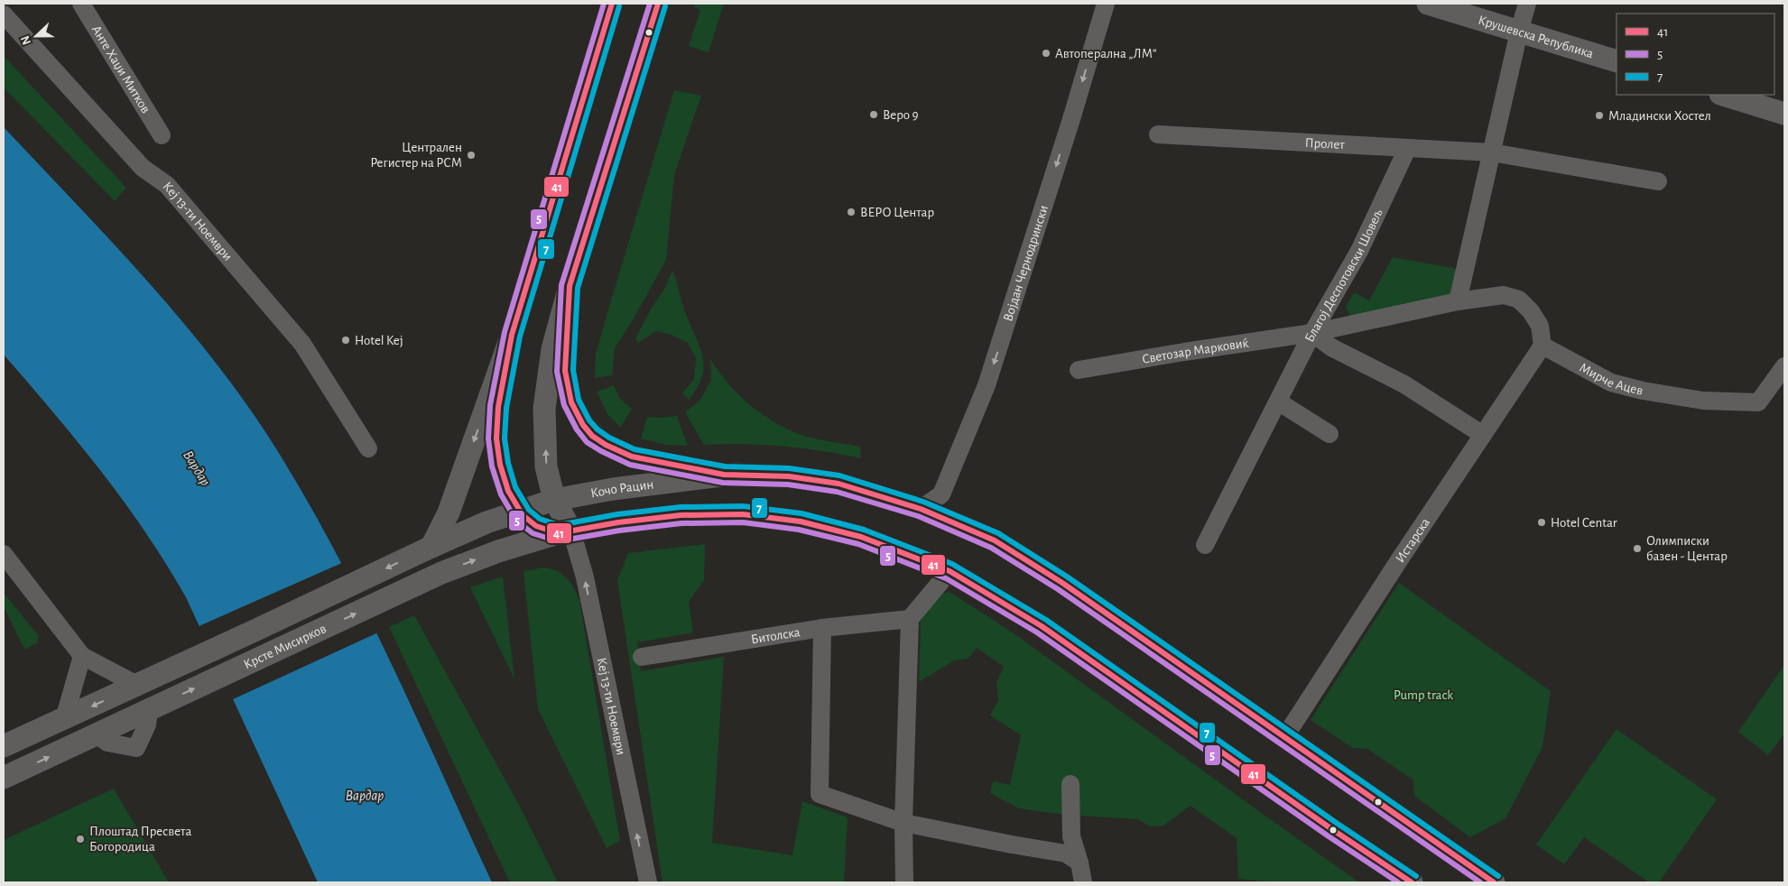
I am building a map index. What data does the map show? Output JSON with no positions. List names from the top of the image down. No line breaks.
{"streets":{"street":["Крушевска Република","Анте Хаџи Митков","Пролет","Кеј 13-ти Ноември","Војдан Чернодрински","Благој Деспотовски Шовељ","Светозар Марковиќ","Мирче Ацев","Кочо Рацин","Истарска","Битолска","Крсте Мисирков"]},"crossings":[["Пролет","Благој Деспотовски Шовељ"],["Кеј 13-ти Ноември","Крсте Мисирков"],["Војдан Чернодрински","Кочо Рацин"],["Благој Деспотовски Шовељ","Светозар Марковиќ"],["Мирче Ацев","Истарска"],["Кочо Рацин","Истарска"],["Кочо Рацин","Крсте Мисирков"]],"one_way":["Кеј 13-ти Ноември","Војдан Чернодрински"],"water":["Вардар"],"parks":["Pump track"],"places":["Автоперална „ЛМ“","Веро 9","Младински Хостел","Централен Регистер на РСМ","ВЕРО Центар","Hotel Kej","Hotel Centar","Олимписки базен - Центар","Плоштад Пресвета Богородица"],"lines":["transit line 41","transit line 5","transit line 7"],"legend":["41","5","7"],"north":"left"}
